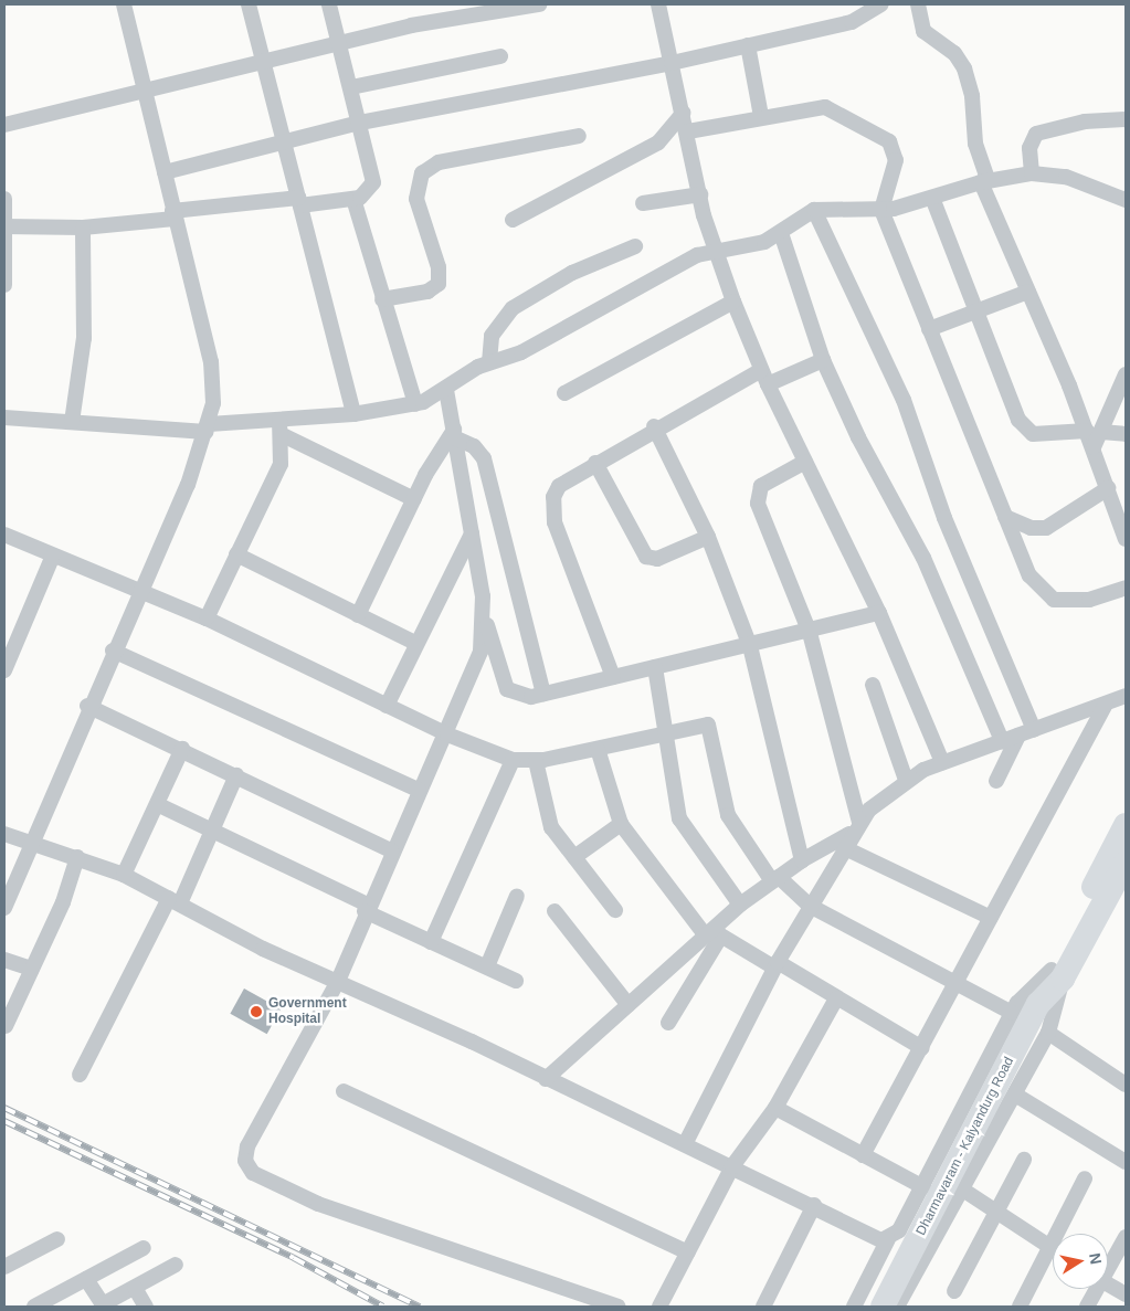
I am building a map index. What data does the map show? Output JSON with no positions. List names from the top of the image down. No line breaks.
{"streets":{"main road":["Dharmavaram - Kalyandurg Road"]},"places":["Government Hospital"],"north":"right"}
